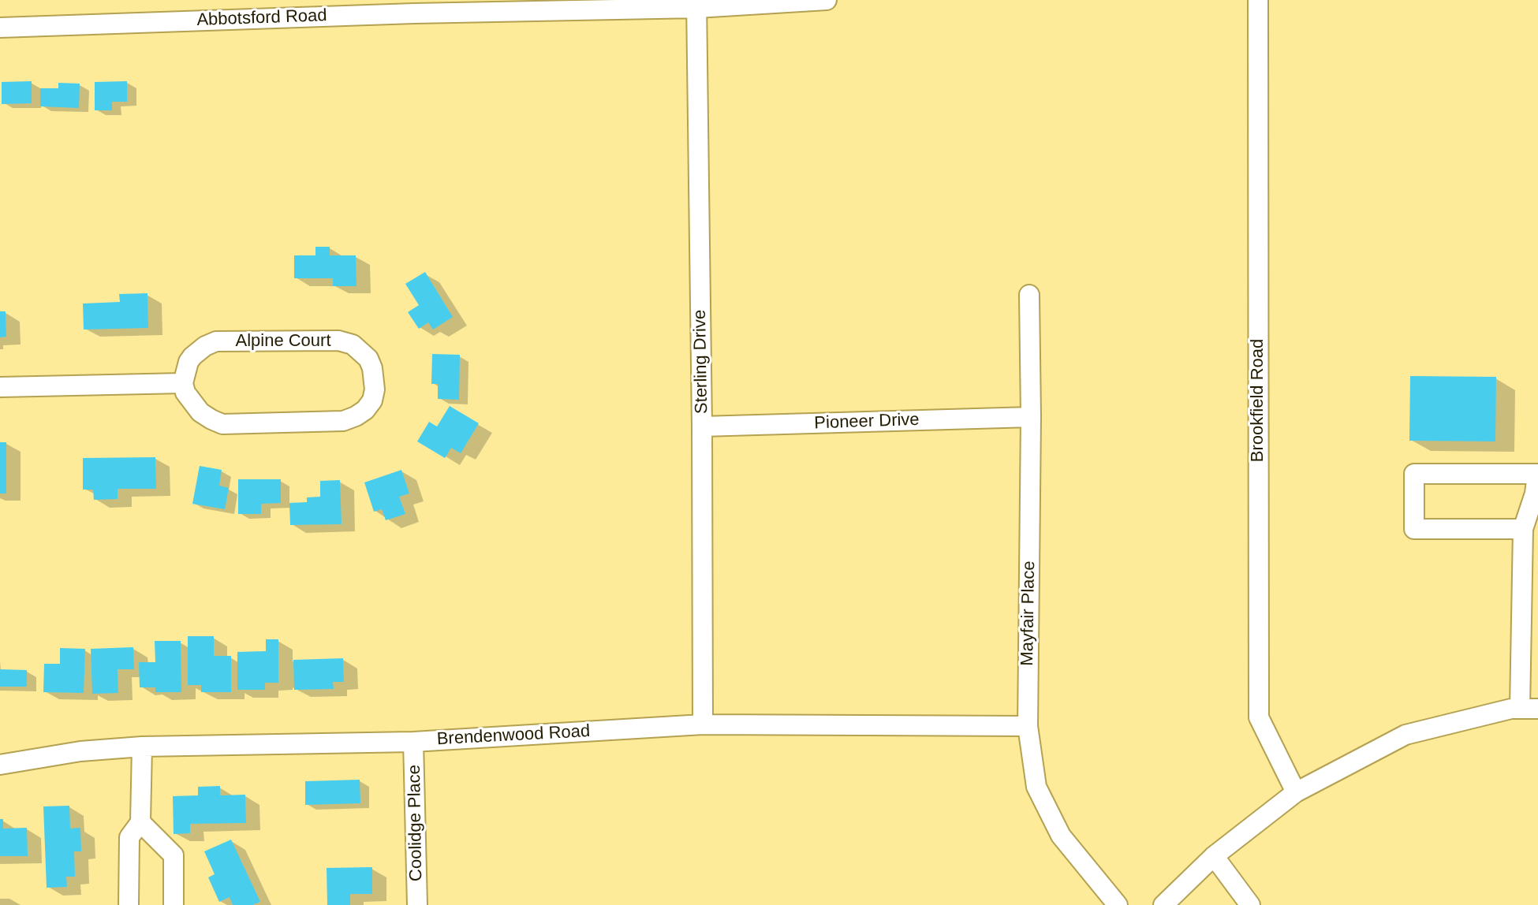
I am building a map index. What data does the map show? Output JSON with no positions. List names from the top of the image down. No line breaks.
{"streets":{"street":["Abbotsford Road","Alpine Court","Sterling Drive","Brookfield Road","Pioneer Drive","Mayfair Place","Brendenwood Road","Coolidge Place"]},"crossings":[["Abbotsford Road","Sterling Drive"],["Sterling Drive","Pioneer Drive"],["Sterling Drive","Brendenwood Road"],["Pioneer Drive","Mayfair Place"],["Mayfair Place","Brendenwood Road"],["Brendenwood Road","Coolidge Place"]]}
